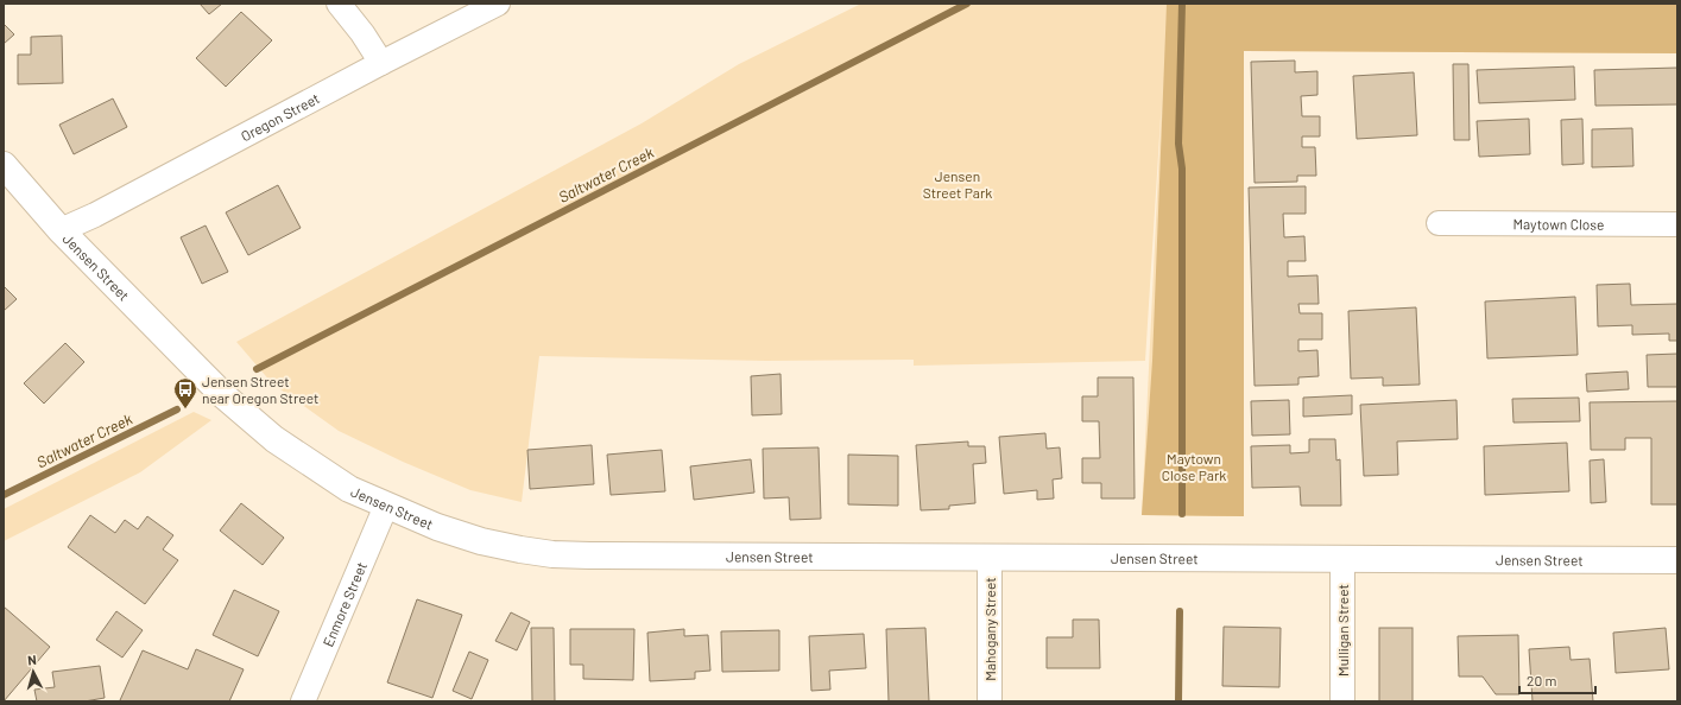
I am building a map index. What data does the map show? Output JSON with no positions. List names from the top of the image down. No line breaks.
{"streets":{"street":["Oregon Street","Maytown Close","Jensen Street","Enmore Street","Mahogany Street","Mulligan Street"]},"crossings":[["Oregon Street","Jensen Street"],["Jensen Street","Enmore Street"],["Jensen Street","Mahogany Street"],["Jensen Street","Mulligan Street"]],"water":["Saltwater Creek"],"parks":["Jensen Street Park","Maytown Close Park"],"places":{"bus stop":["Jensen Street near Oregon Street"]},"scale_bar":"20 m","north":"top"}
